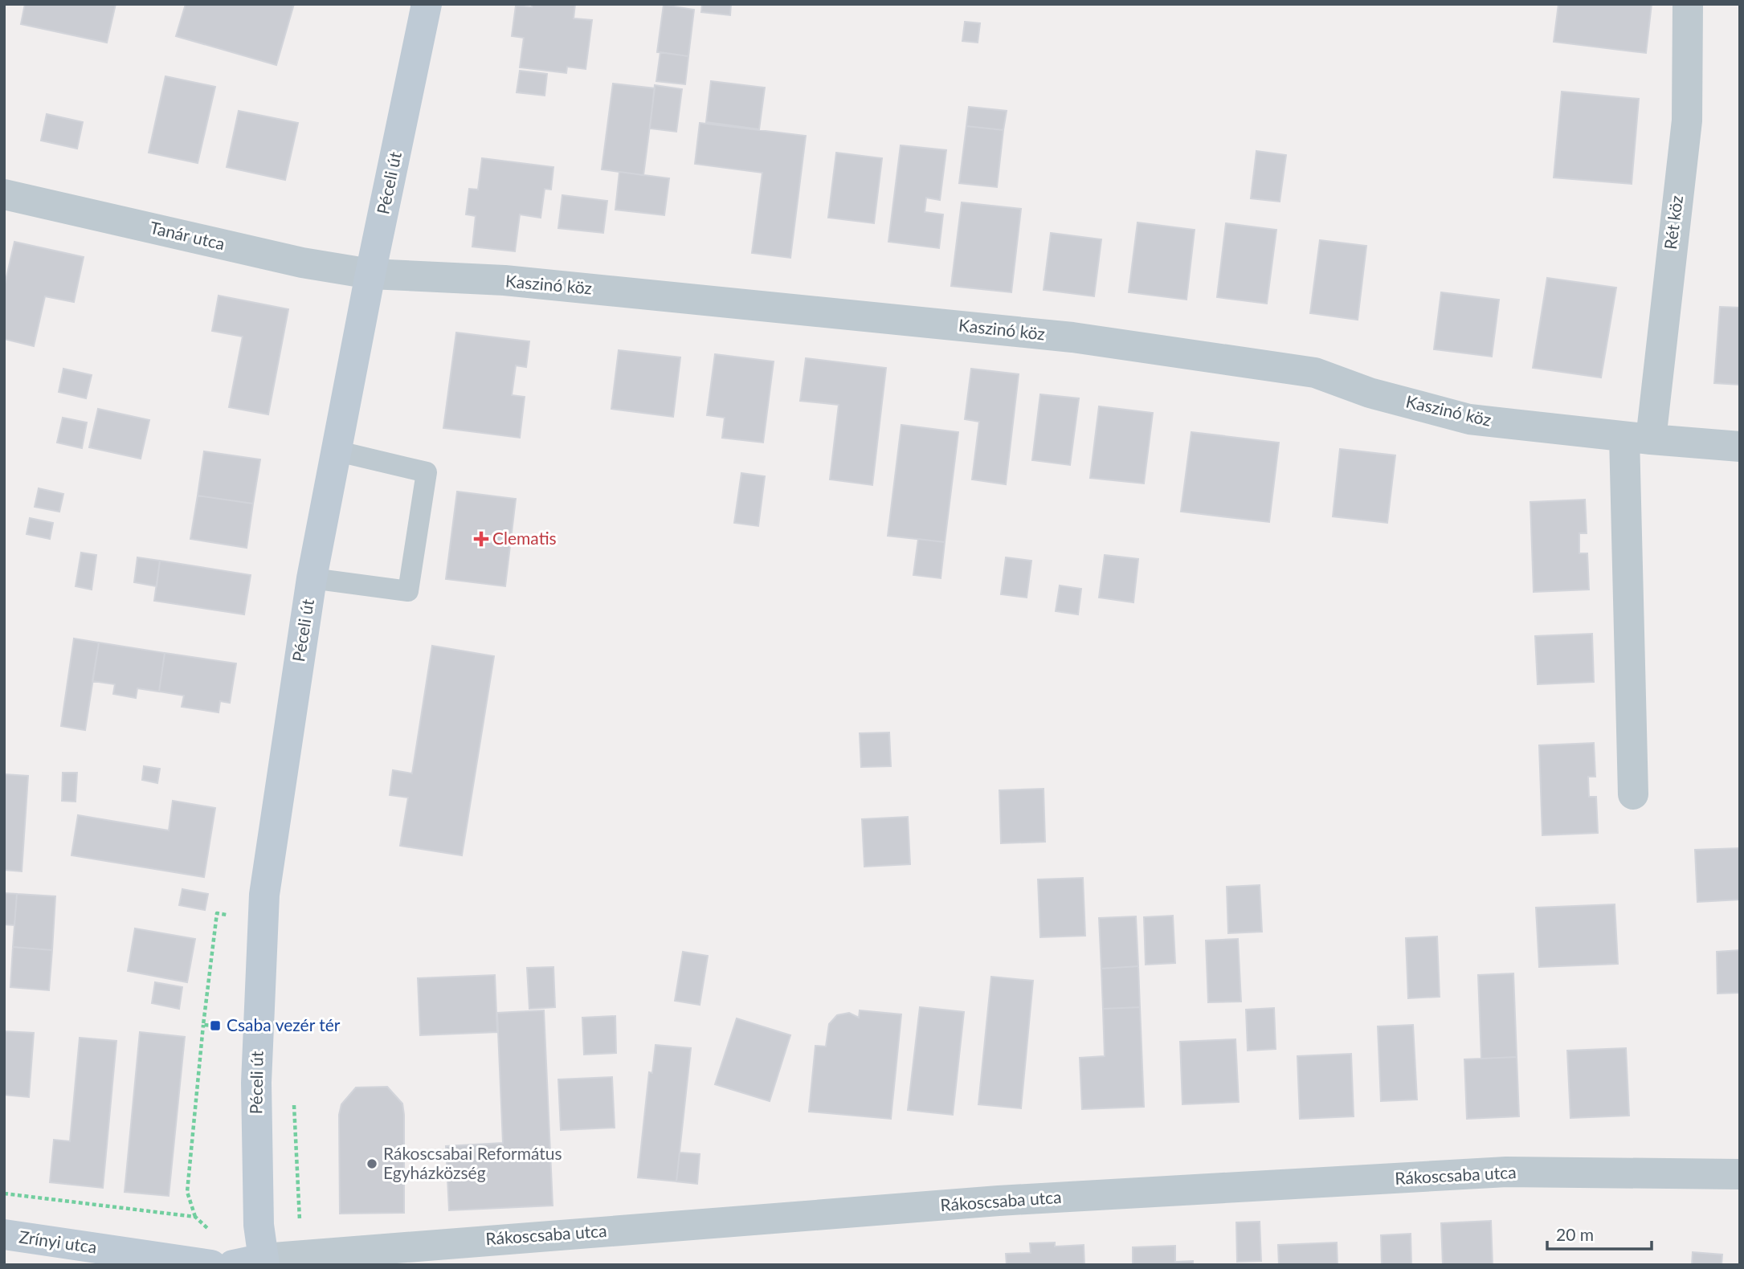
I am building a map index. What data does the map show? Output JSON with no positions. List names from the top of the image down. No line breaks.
{"streets":{"main road":["Péceli út","Zrínyi utca"],"street":["Rét köz","Tanár utca","Kaszinó köz","Rákoscsaba utca"]},"crossings":[["Péceli út","Tanár utca"],["Péceli út","Kaszinó köz"],["Péceli út","Rákoscsaba utca"],["Rét köz","Kaszinó köz"],["Tanár utca","Kaszinó köz"]],"places":{"health":["Clematis"],"transit":["Csaba vezér tér"],"other":["Rákoscsabai Református Egyházközség"]},"scale_bar":"20 m"}
